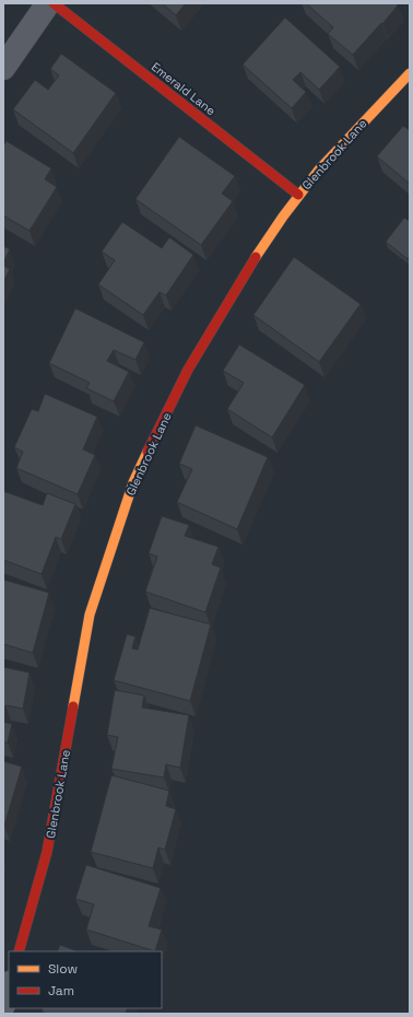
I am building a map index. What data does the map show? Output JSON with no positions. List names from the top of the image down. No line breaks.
{"streets":{"street":["Emerald Lane","Glenbrook Lane"]},"crossings":[["Emerald Lane","Glenbrook Lane"]],"legend":["Slow","Jam"]}
